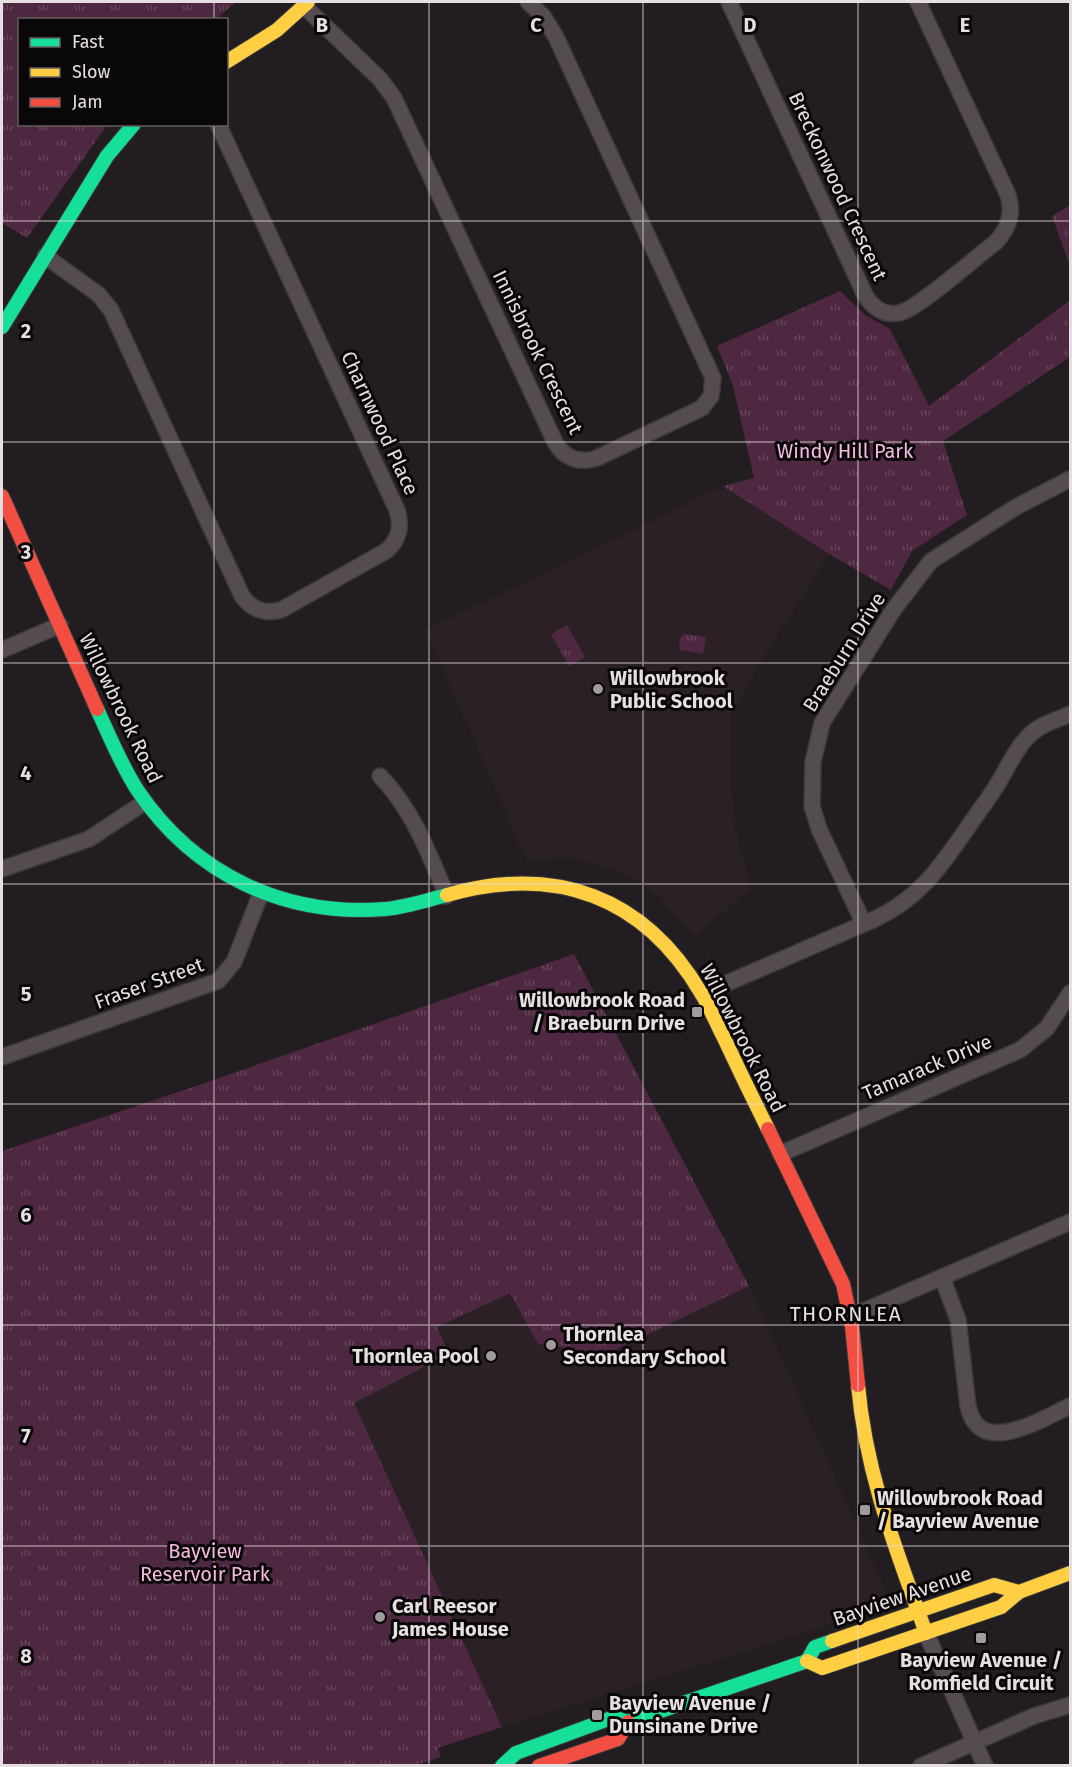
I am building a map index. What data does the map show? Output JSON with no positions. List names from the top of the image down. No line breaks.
{"streets":{"street":["Breckonwood Crescent","Innisbrook Crescent","Charnwood Place","Braeburn Drive","Willowbrook Road","Fraser Street","Tamarack Drive","Bayview Avenue"]},"crossings":[["Willowbrook Road","Fraser Street"],["Willowbrook Road","Tamarack Drive"],["Willowbrook Road","Bayview Avenue"]],"districts":["THORNLEA"],"parks":["Windy Hill Park","Bayview Reservoir Park"],"places":{"other":["Willowbrook Public School","Thornlea Secondary School","Thornlea Pool","Carl Reesor James House"],"transit":["Willowbrook Road / Braeburn Drive","Willowbrook Road / Bayview Avenue","Bayview Avenue / Romfield Circuit","Bayview Avenue / Dunsinane Drive"]},"legend":["Fast","Slow","Jam"],"grid":{"columns":["B","C","D","E"],"rows":["2","3","4","5","6","7","8"]}}
